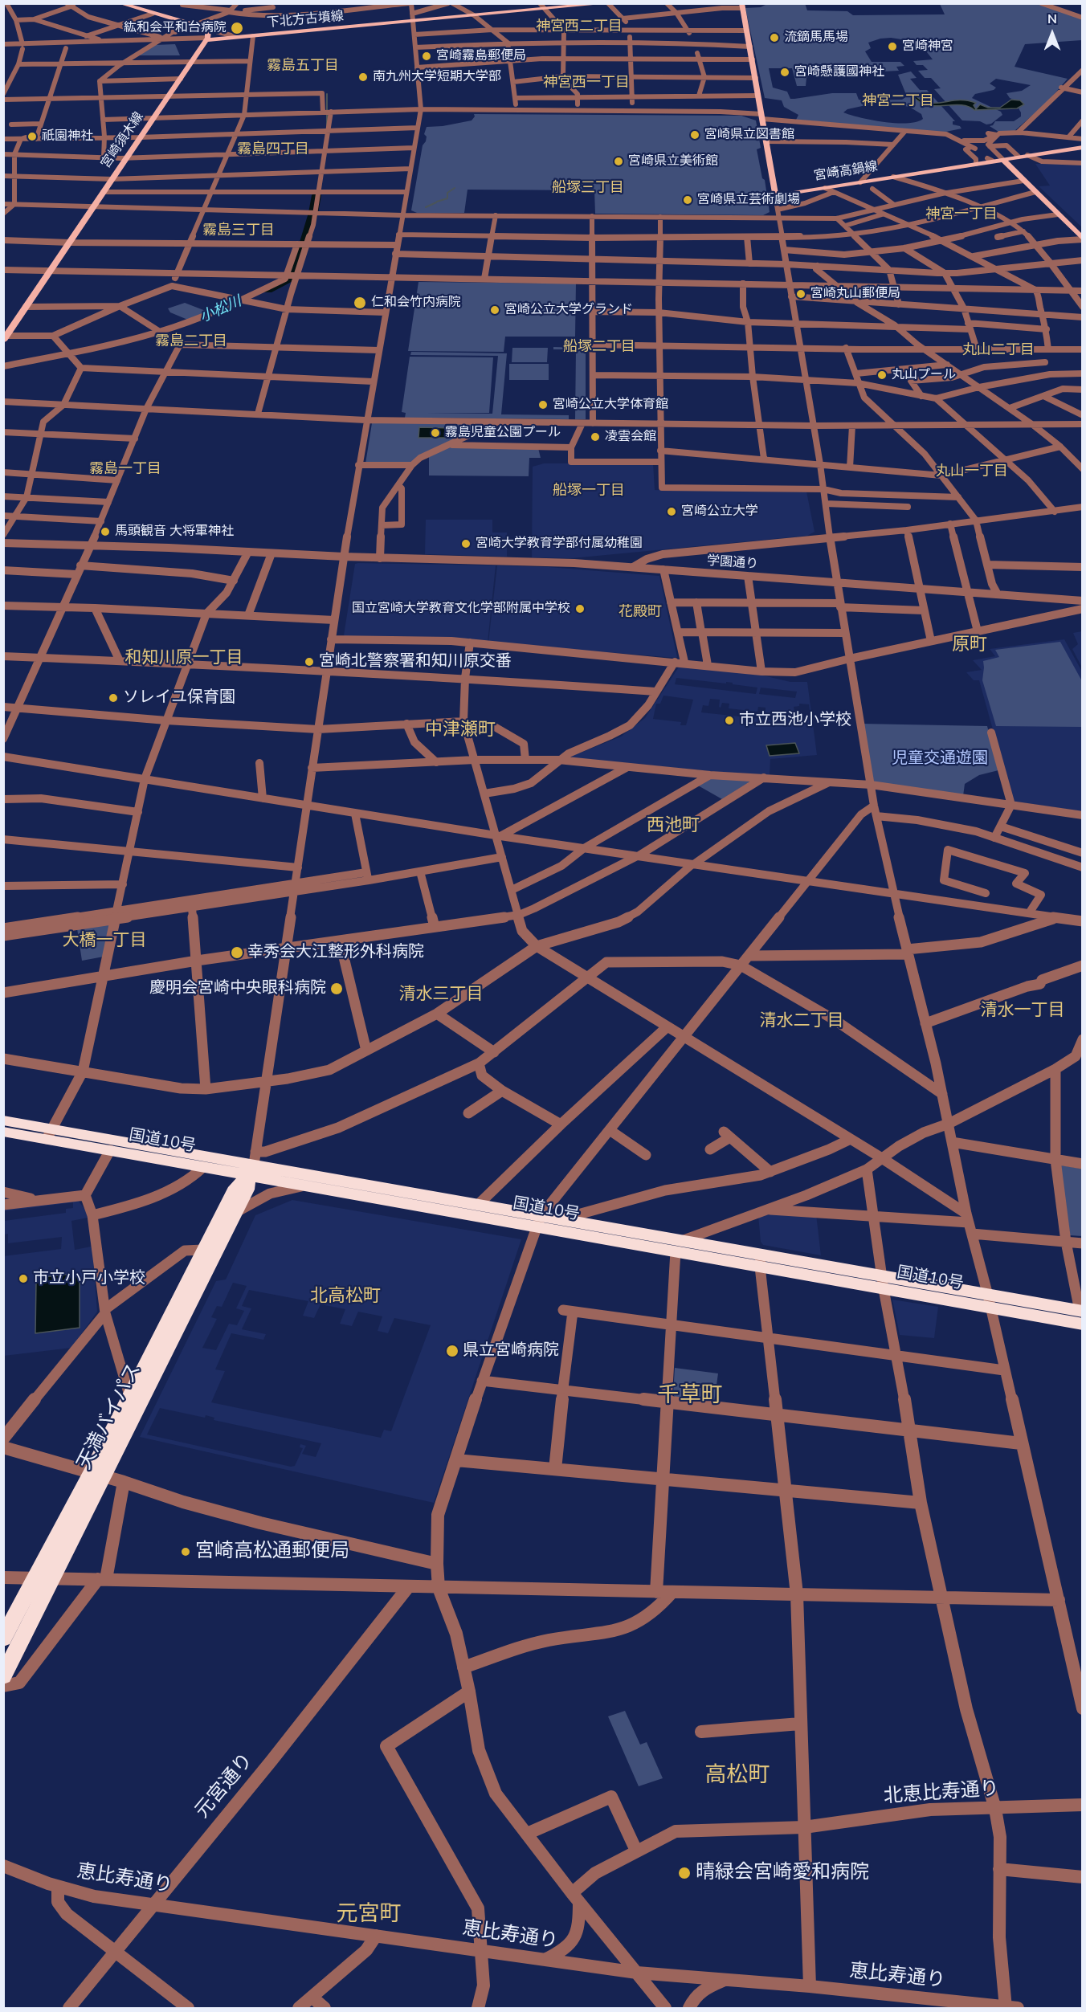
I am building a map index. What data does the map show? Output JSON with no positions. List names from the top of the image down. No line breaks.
{"streets":{"highway":["国道10号","天満バイパス"],"main road":["下北方古墳線","宮崎須木線","宮崎高鍋線"],"street":["学園通り","元宮通り","北恵比寿通り","恵比寿通り"]},"crossings":[["下北方古墳線","宮崎須木線"],["国道10号","天満バイパス"],["元宮通り","恵比寿通り"]],"districts":["神宮西二丁目","霧島五丁目","神宮西一丁目","神宮二丁目","霧島四丁目","船塚三丁目","神宮一丁目","霧島三丁目","霧島二丁目","船塚二丁目","丸山二丁目","霧島一丁目","丸山一丁目","船塚一丁目","花殿町","原町","和知川原一丁目","中津瀬町","西池町","大橋一丁目","清水三丁目","清水一丁目","清水二丁目","北高松町","千草町","高松町","元宮町"],"water":["小松川"],"parks":["児童交通遊園"],"places":["紘和会平和台病院","流鏑馬馬場","宮崎神宮","宮崎霧島郵便局","宮崎懸護國神社","南九州大学短期大学部","宮崎県立図書館","祇園神社","宮崎県立美術館","宮崎県立芸術劇場","宮崎丸山郵便局","仁和会竹内病院","宮崎公立大学グランド","丸山プール","宮崎公立大学体育館","霧島児童公園プール","凌雲会館","宮崎公立大学","馬頭観音 大将軍神社","宮崎大学教育学部付属幼稚園","国立宮崎大学教育文化学部附属中学校","宮崎北警察署和知川原交番","ソレイユ保育園","市立西池小学校","幸秀会大江整形外科病院","慶明会宮崎中央眼科病院","市立小戸小学校","県立宮崎病院","宮崎高松通郵便局","晴緑会宮崎愛和病院"],"north":"top"}
